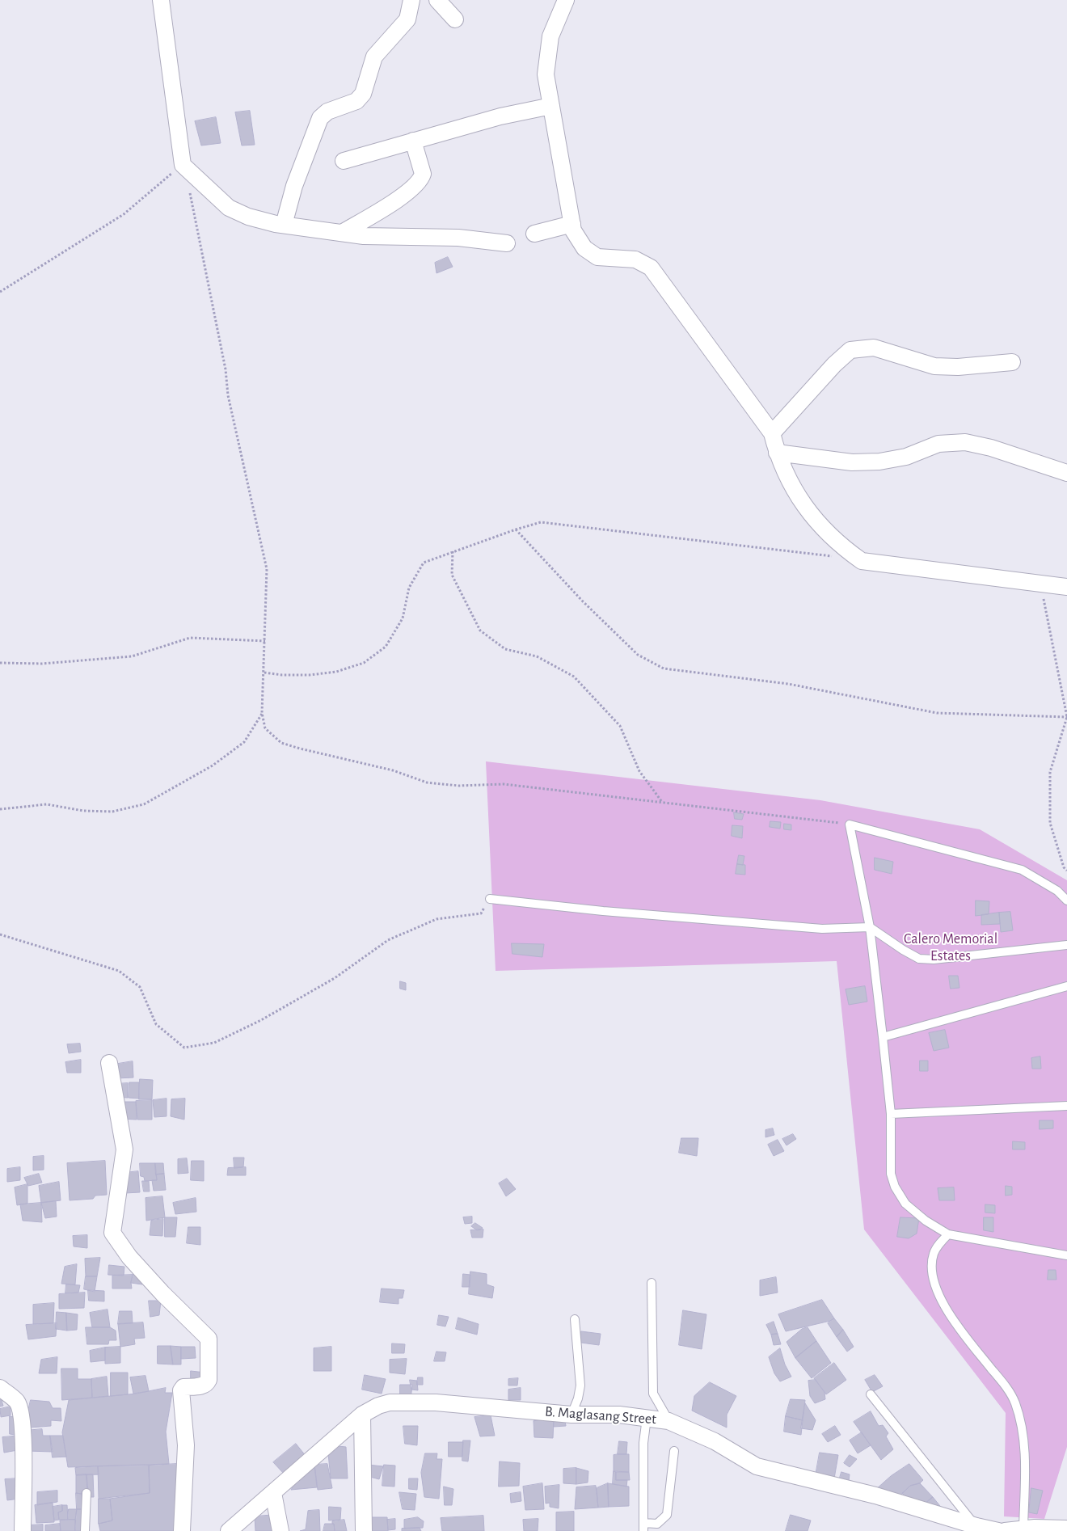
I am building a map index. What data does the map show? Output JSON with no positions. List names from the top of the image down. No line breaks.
{"streets":{"street":["B. Maglasang Street"]},"parks":["Calero Memorial Estates"]}
